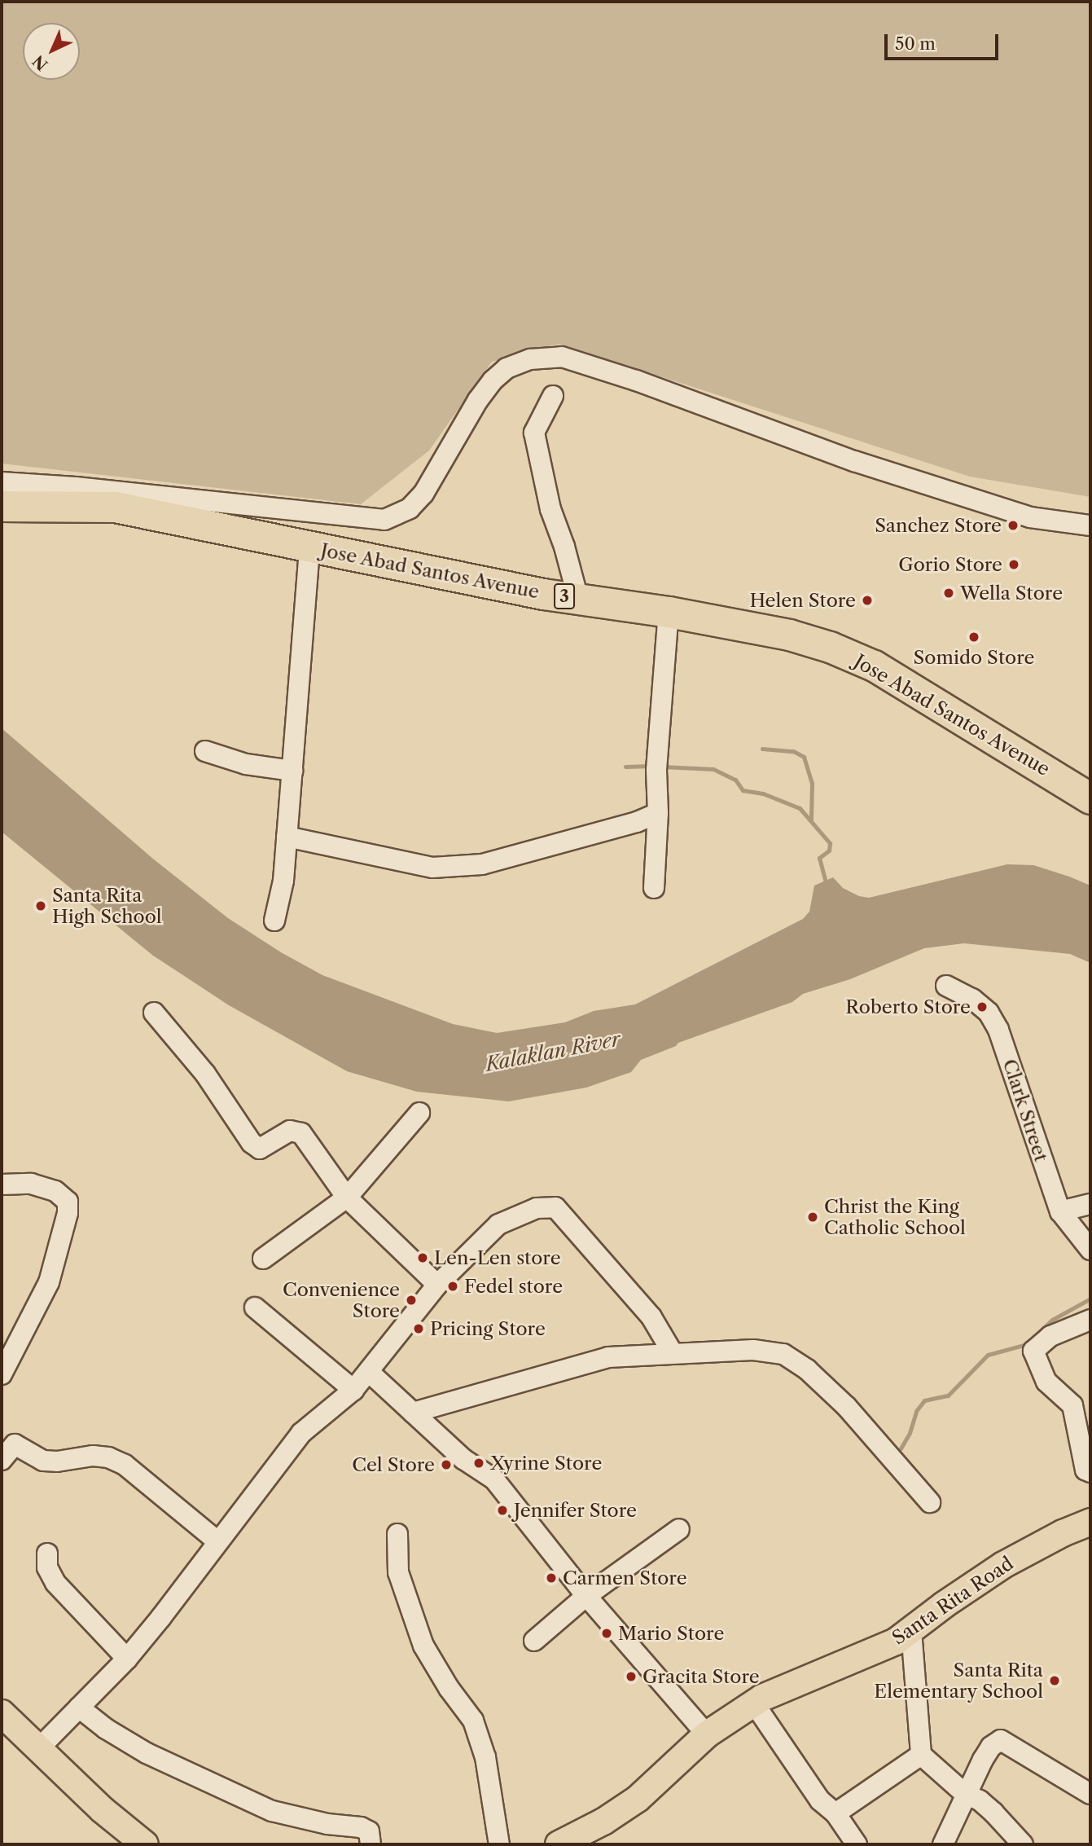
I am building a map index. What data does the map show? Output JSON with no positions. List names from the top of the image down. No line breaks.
{"streets":{"highway":["Jose Abad Santos Avenue","3"],"main road":["Santa Rita Road"],"street":["Clark Street"]},"water":["Kalaklan River"],"places":["Sanchez Store","Gorio Store","Wella Store","Helen Store","Somido Store","Santa Rita High School","Roberto Store","Christ the King Catholic School","Len-Len store","Fedel store","Convenience Store","Pricing Store","Xyrine Store","Cel Store","Jennifer Store","Carmen Store","Mario Store","Gracita Store","Santa Rita Elementary School"],"scale_bar":"50 m","north":"bottom left"}
